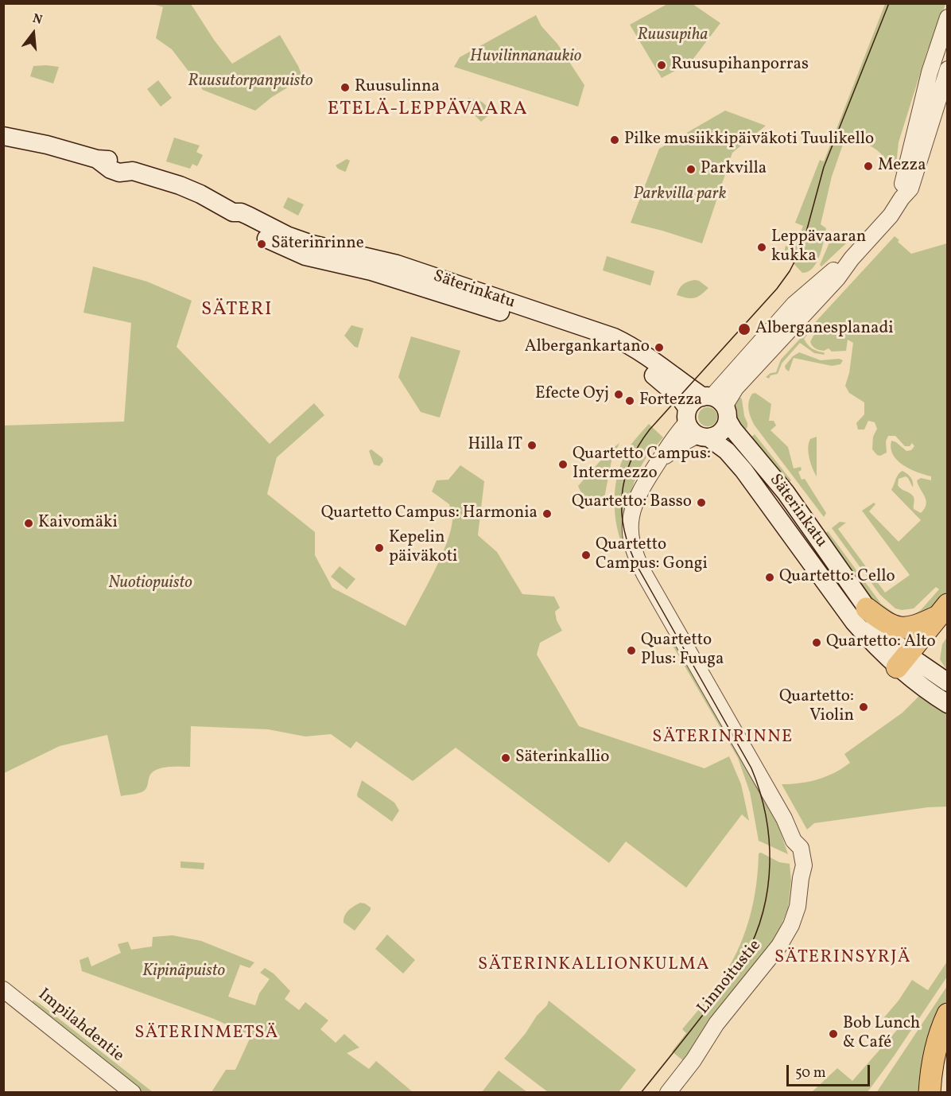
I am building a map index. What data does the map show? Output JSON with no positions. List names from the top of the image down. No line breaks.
{"streets":{"main road":["Säterinkatu"],"street":["Linnoitustie","Impilahdentie"]},"crossings":[["Säterinkatu","Linnoitustie"]],"districts":["ETELÄ-LEPPÄVAARA","SÄTERI","SÄTERINRINNE","SÄTERINSYRJÄ","SÄTERINKALLIONKULMA","SÄTERINMETSÄ"],"parks":["Ruusupiha","Huvilinnanaukio","Ruusutorpanpuisto","Parkvilla park","Nuotiopuisto","Kipinäpuisto"],"places":["Ruusupihanporras","Ruusulinna","Pilke musiikkipäiväkoti Tuulikello","Mezza","Parkvilla","Säterinrinne","Leppävaaran kukka","Alberganesplanadi","Albergankartano","Efecte Oyj","Fortezza","Hilla IT","Quartetto Campus: Intermezzo","Quartetto: Basso","Quartetto Campus: Harmonia","Kaivomäki","Kepelin päiväkoti","Quartetto Campus: Gongi","Quartetto: Cello","Quartetto: Alto","Quartetto Plus: Fuuga","Quartetto: Violin","Säterinkallio","Bob Lunch & Café"],"scale_bar":"50 m","north":"top"}
